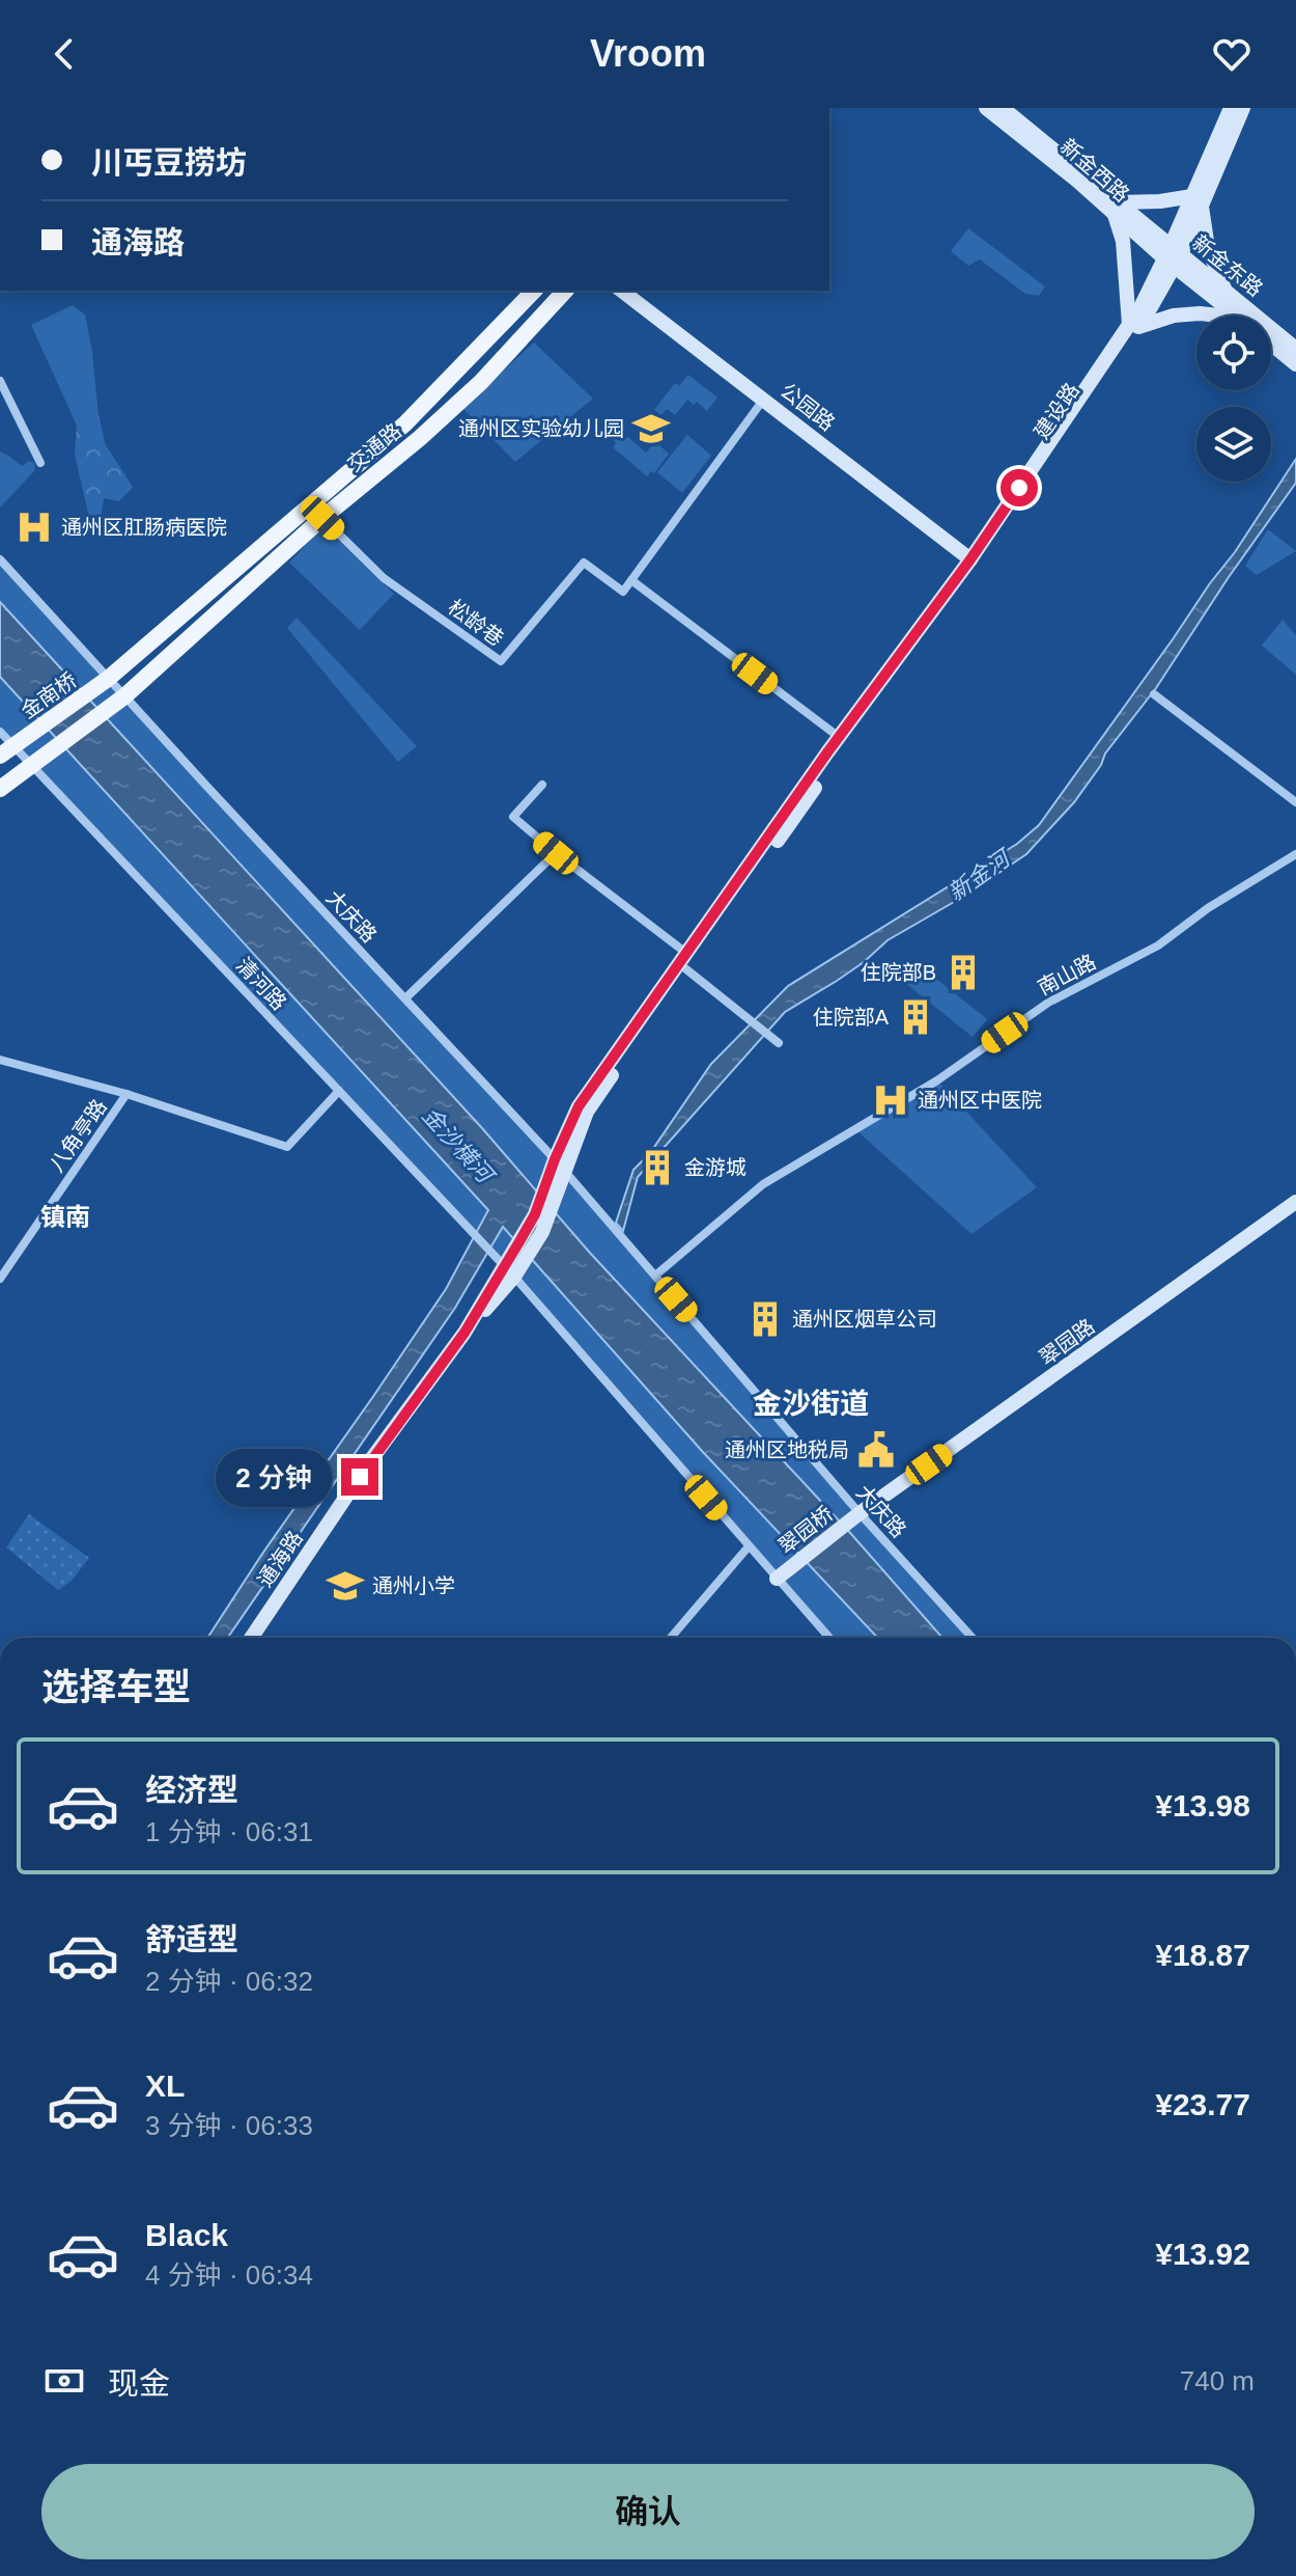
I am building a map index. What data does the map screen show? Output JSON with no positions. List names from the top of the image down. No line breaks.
{"streets":{"main road":["交通路","金南桥"],"street":["新金西路","新金东路","公园路","建设路","松龄巷","大庆路","南山路","清河路","八角亭路","翠园路","翠园桥","通海路"]},"crossings":[["新金西路","新金东路"],["新金西路","建设路"],["新金东路","建设路"],["公园路","建设路"],["建设路","松龄巷"],["建设路","大庆路"],["建设路","清河路"],["建设路","通海路"],["交通路","松龄巷"],["交通路","金南桥"],["交通路","大庆路"],["金南桥","大庆路"],["金南桥","清河路"],["大庆路","南山路"],["大庆路","翠园路"],["大庆路","翠园桥"],["清河路","通海路"],["翠园路","翠园桥"]],"districts":["镇南","金沙街道"],"water":["新金河","金沙横河"],"places":{"school or university":["通州区实验幼儿园","通州小学"],"hospital":["通州区肛肠病医院","通州区中医院"],"building":["住院部B","住院部A","金游城","通州区烟草公司"],"public building":["通州区地税局"]},"page":{"header":"Vroom","banner":["川丐豆捞坊","通海路"],"bubble":"2 分钟","heading":"选择车型","list":[{"name":"经济型","note":"1 分钟 · 06:31","value":"¥13.98"},{"name":"舒适型","note":"2 分钟 · 06:32","value":"¥18.87"},{"name":"XL","note":"3 分钟 · 06:33","value":"¥23.77"},{"name":"Black","note":"4 分钟 · 06:34","value":"¥13.92"}],"pay":["现金","740 m"],"buttons":"确认"}}
